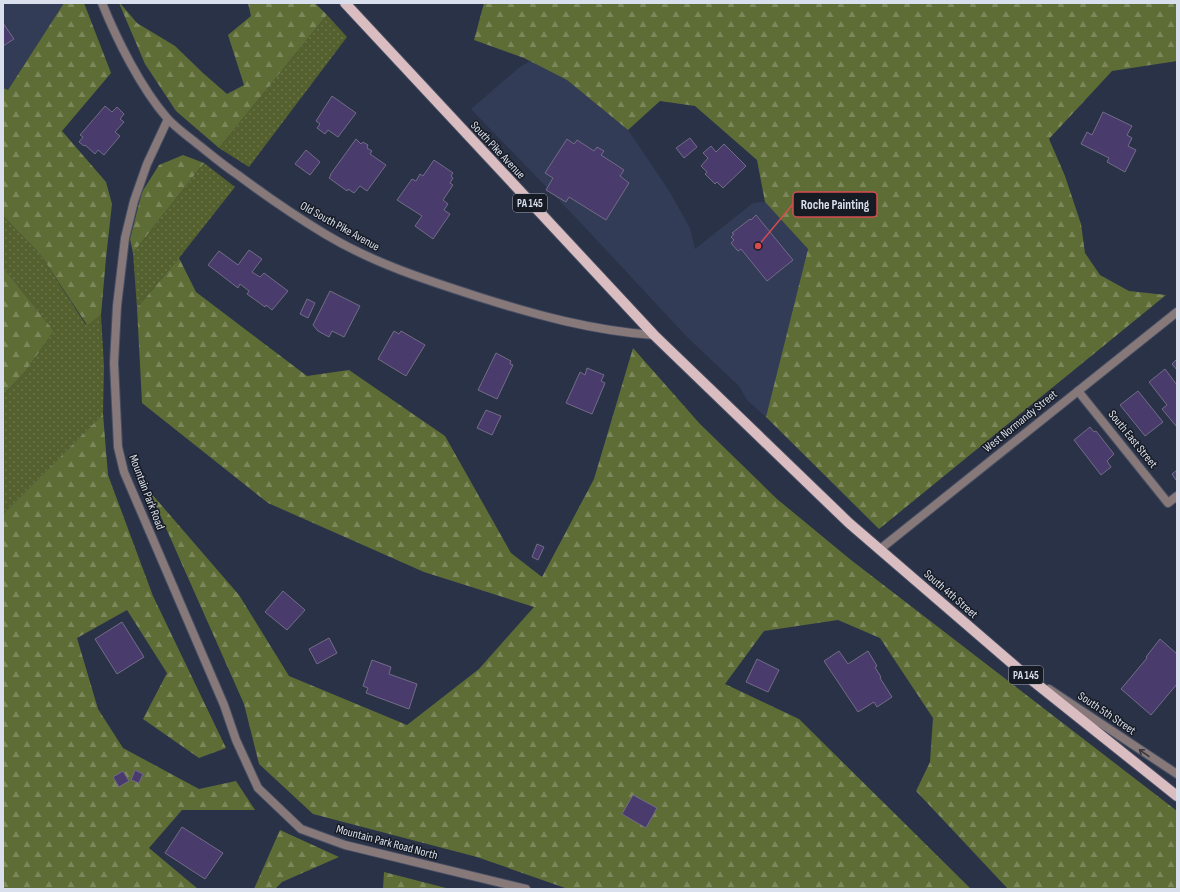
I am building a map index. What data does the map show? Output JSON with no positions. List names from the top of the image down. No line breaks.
{"streets":{"main road":["South Pike Avenue","PA 145","South 4th Street"],"street":["Old South Pike Avenue","West Normandy Street","South East Street","Mountain Park Road","South 5th Street","Mountain Park Road North"]},"crossings":[["South Pike Avenue","Old South Pike Avenue"],["South Pike Avenue","South 4th Street"],["Old South Pike Avenue","Mountain Park Road"],["West Normandy Street","South East Street"],["West Normandy Street","South 4th Street"],["Mountain Park Road","Mountain Park Road North"],["South 4th Street","South 5th Street"]],"one_way":["South 5th Street"],"places":["Roche Painting"]}
